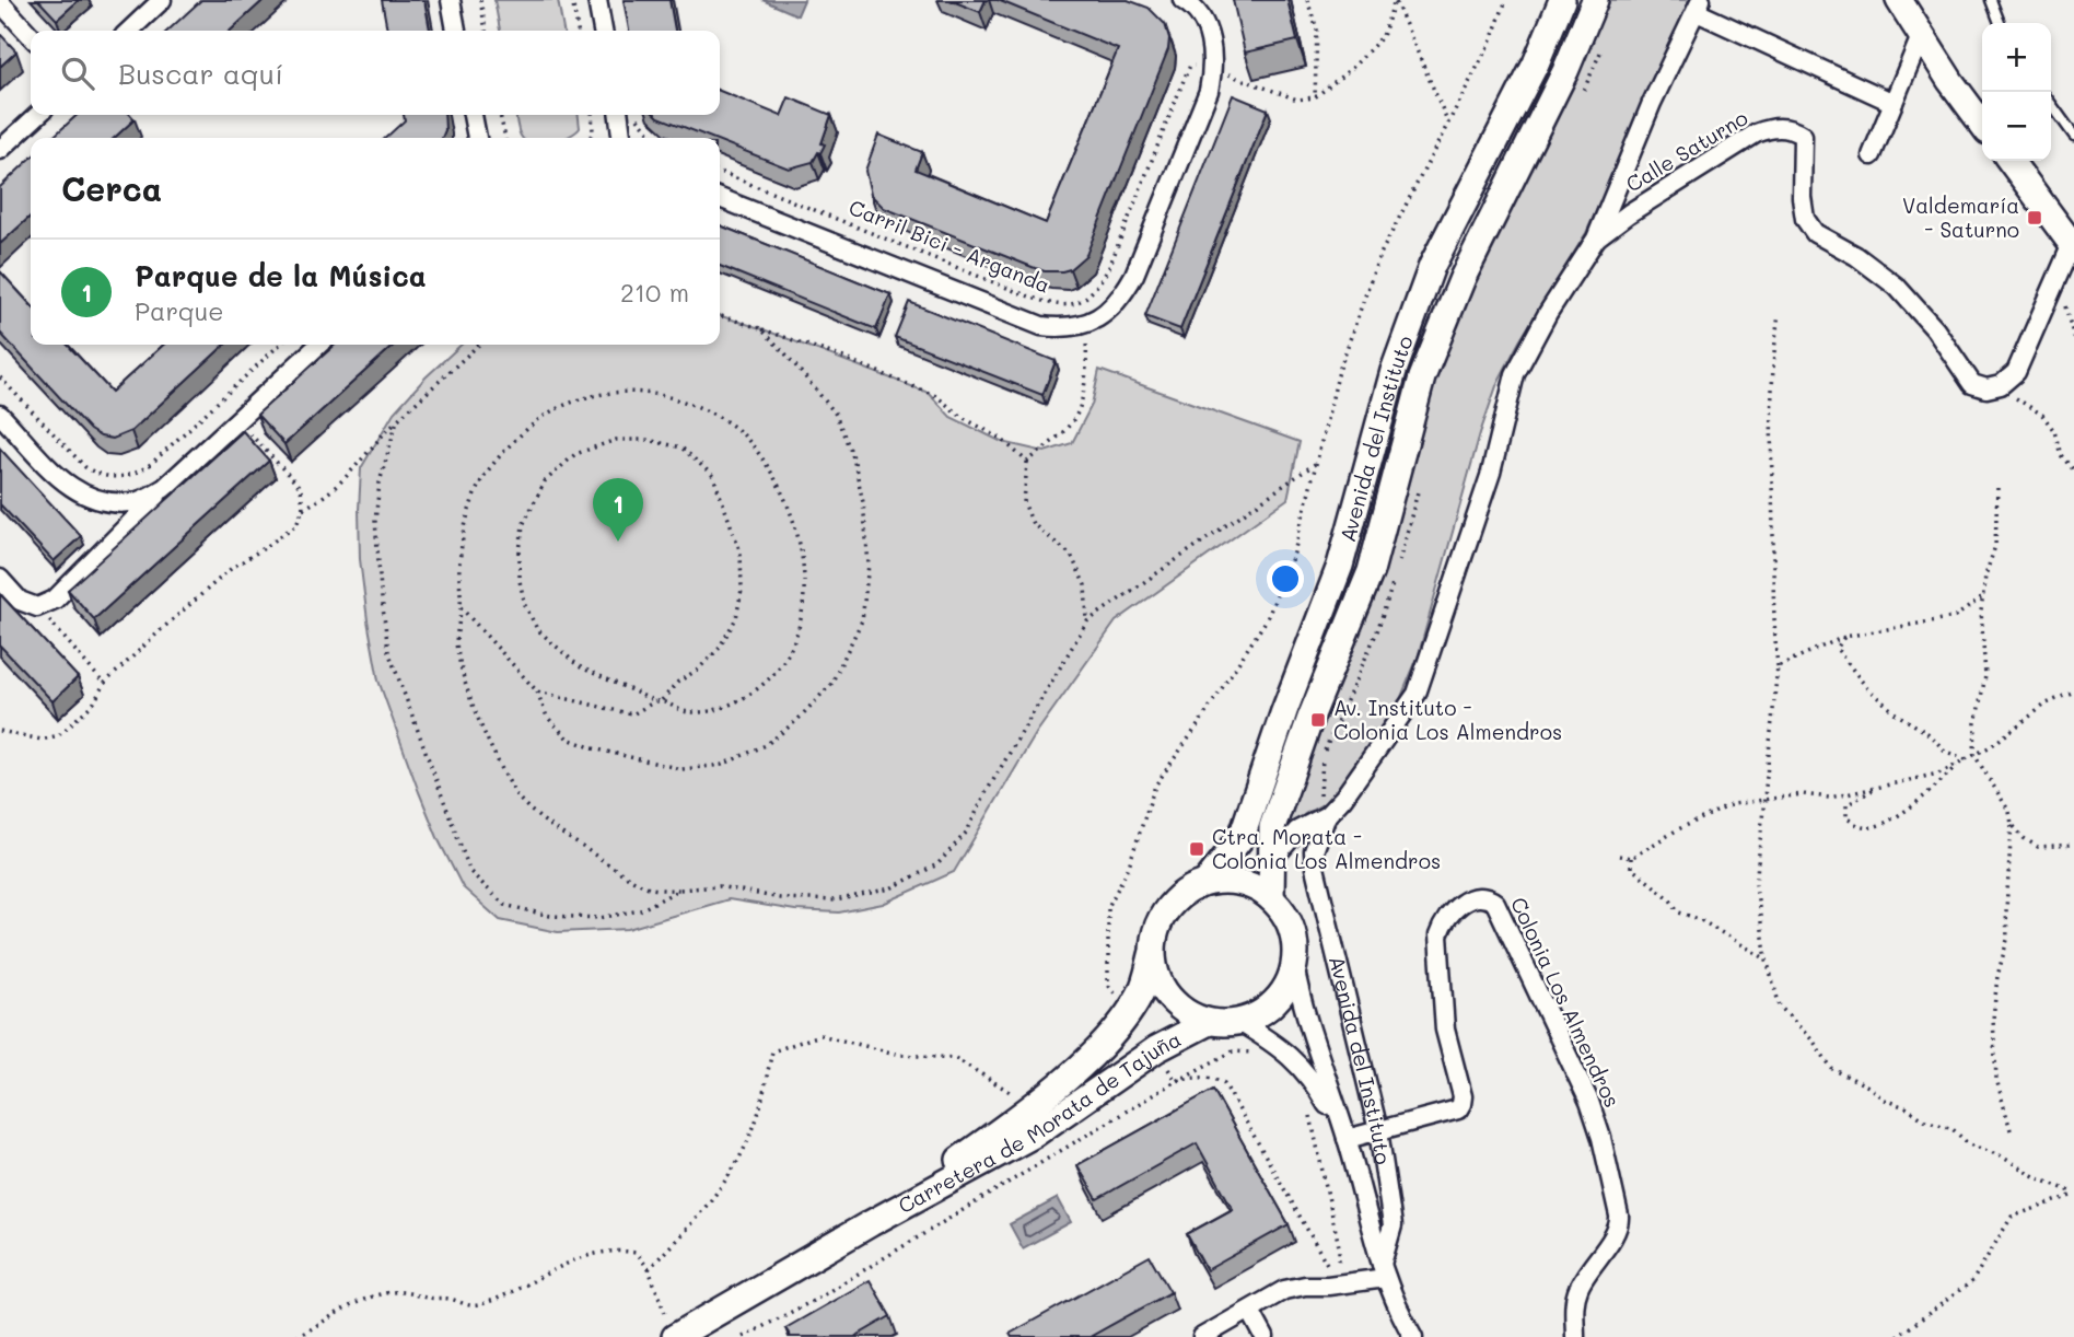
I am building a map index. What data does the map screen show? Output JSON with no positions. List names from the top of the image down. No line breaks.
{"streets":{"main road":["Avenida del Instituto","Carretera de Morata de Tajuña"],"street":["Calle Saturno","Colonia Los Almendros"],"path":["Carril Bici - Arganda"]},"crossings":[["Calle Saturno","Avenida del Instituto"],["Avenida del Instituto","Colonia Los Almendros"],["Avenida del Instituto","Carretera de Morata de Tajuña"]],"places":{"transit":["Valdemaría - Saturno","Av. Instituto - Colonia Los Almendros","Ctra. Morata - Colonia Los Almendros"]},"page":{"map_buttons":["+","−"],"search":"Buscar aquí","heading":"Cerca","list":[{"mark":"1","name":"Parque de la Música","note":"Parque","value":"210 m"}],"pins":"1"}}
